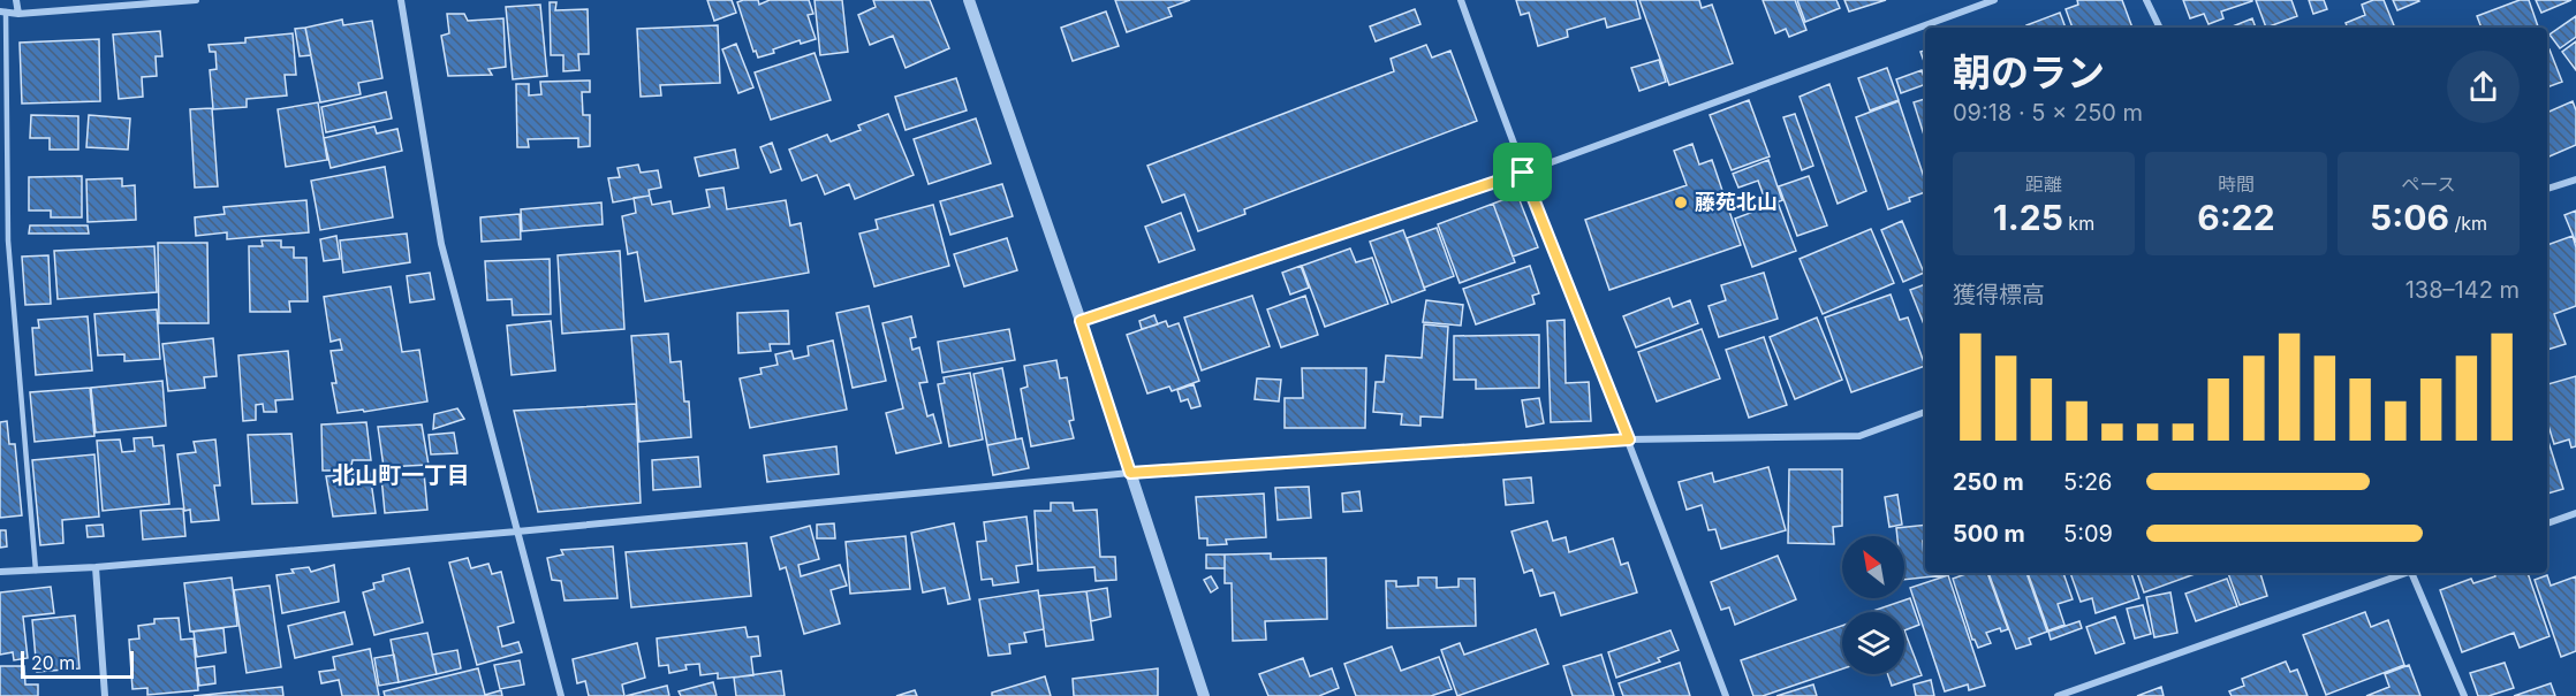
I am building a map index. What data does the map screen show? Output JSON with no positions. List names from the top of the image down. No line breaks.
{"districts":["北山町一丁目"],"places":["藤苑北山"],"scale_bar":"20 m","north":"top left","page":{"heading":["朝のラン","09:18 · 5 × 250 m"],"stats":[["距離","1.25 km"],["時間","6:22"],["ペース","5:06 /km"]],"chart":["獲得標高","138–142 m"],"list":[{"name":"250 m","note":"5:26"},{"name":"500 m","note":"5:09"}],"scale":"20 m"}}
